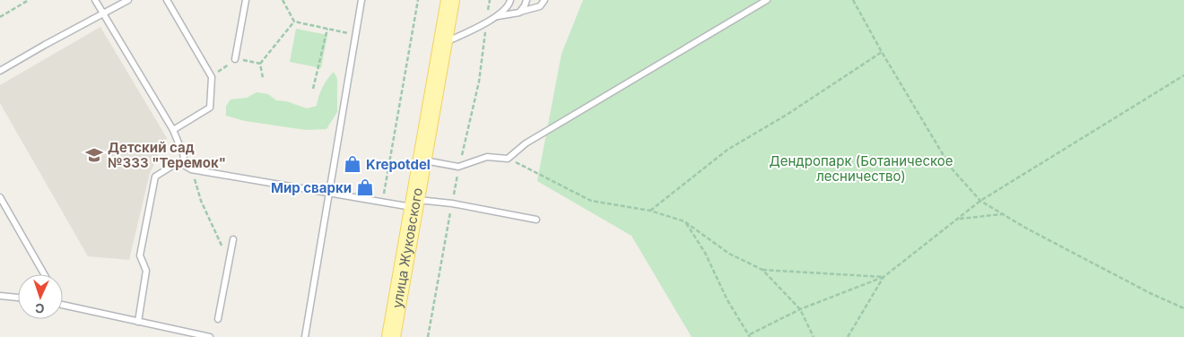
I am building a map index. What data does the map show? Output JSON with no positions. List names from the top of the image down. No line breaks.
{"streets":{"main road":["улица Жуковского"]},"parks":["Дендропарк (Ботаническое лесничество)"],"places":{"school or university":["Детский сад №333 \"Теремок\""],"shop":["Krepotdel","Мир сварки"]},"north":"bottom"}
